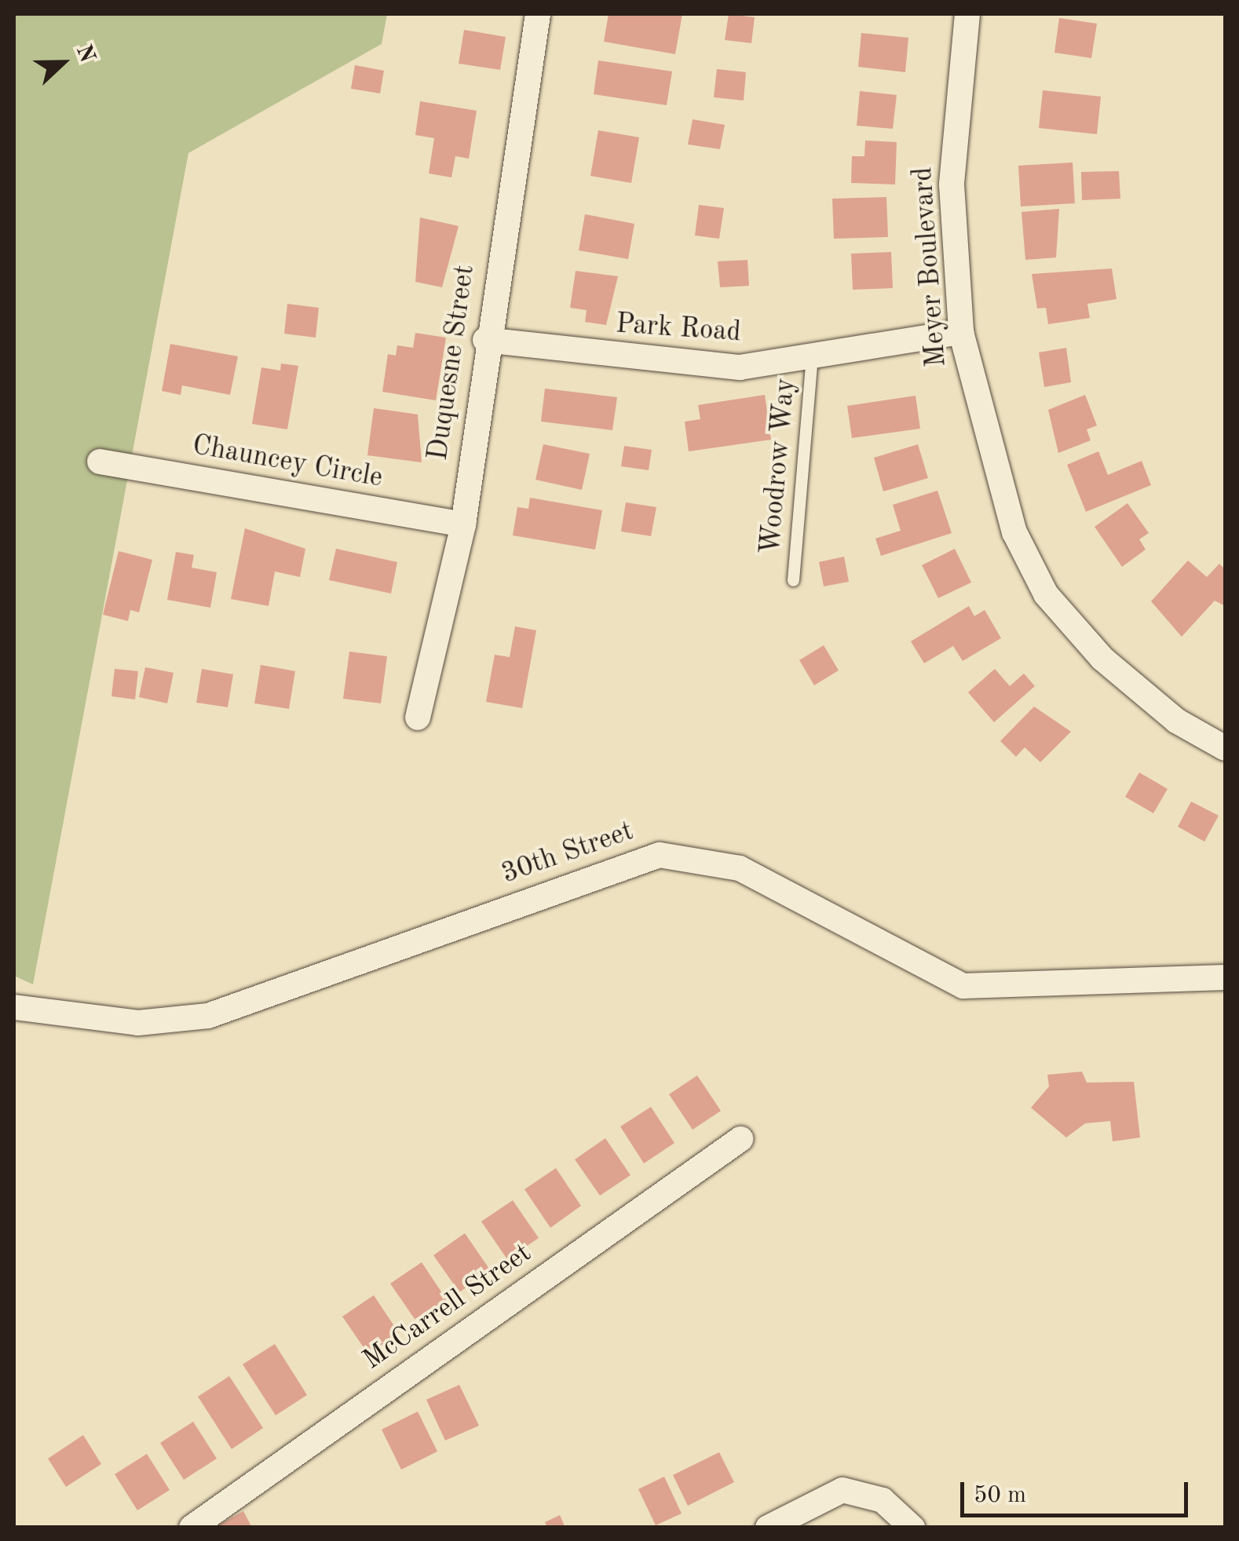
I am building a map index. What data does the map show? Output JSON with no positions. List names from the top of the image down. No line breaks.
{"streets":{"street":["Meyer Boulevard","Park Road","Duquesne Street","Chauncey Circle","30th Street","McCarrell Street"],"lane":["Woodrow Way"]},"crossings":[["Meyer Boulevard","Park Road"],["Park Road","Duquesne Street"],["Park Road","Woodrow Way"],["Duquesne Street","Chauncey Circle"]],"scale_bar":"50 m","north":"right"}
